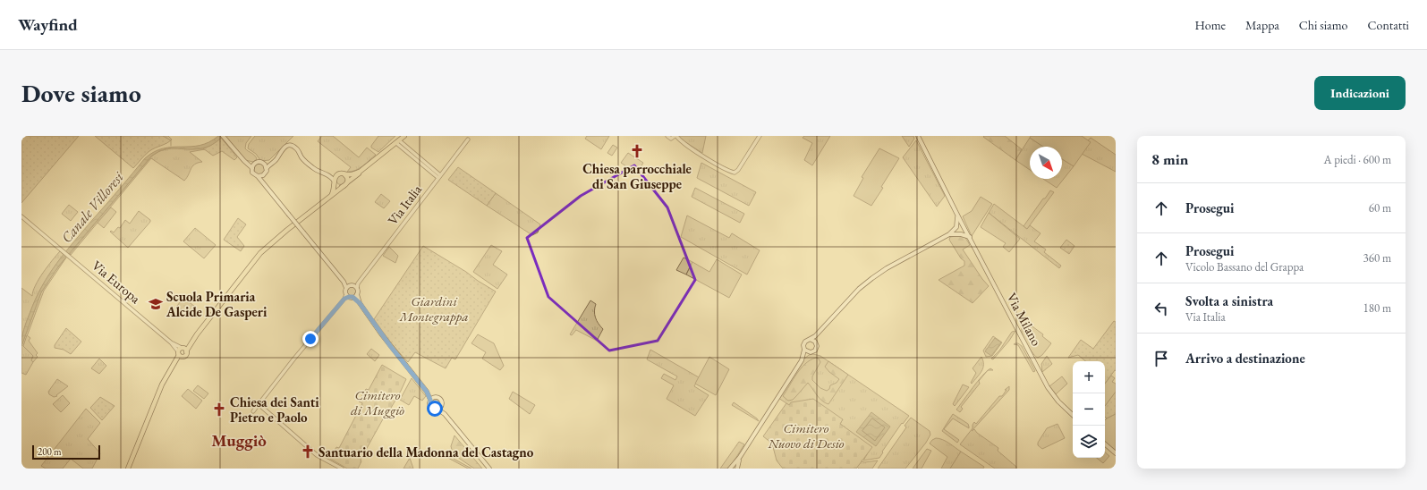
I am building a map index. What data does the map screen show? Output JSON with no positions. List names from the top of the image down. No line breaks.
{"streets":{"main road":["Via Italia","Via Milano"],"street":["Via Europa"]},"districts":["Muggiò"],"water":["Canale Villoresi"],"parks":["Giardini Montegrappa","Cimitero di Muggiò","Cimitero Nuovo di Desio"],"places":{"church":["Chiesa parrocchiale di San Giuseppe","Chiesa dei Santi Pietro e Paolo","Santuario della Madonna del Castagno"],"school or university":["Scuola Primaria Alcide De Gasperi"]},"scale_bar":"200 m","north":"bottom right","page":{"header":"Wayfind","nav":["Home","Mappa","Chi siamo","Contatti"],"buttons":"Indicazioni","title":"Dove siamo","heading":["8 min","A piedi · 600 m"],"list":[["Prosegui","60 m"],["Prosegui","Vicolo Bassano del Grappa","360 m"],["Svolta a sinistra","Via Italia","180 m"],"Arrivo a destinazione"],"map_buttons":["+","−"],"scale":"200 m"}}
